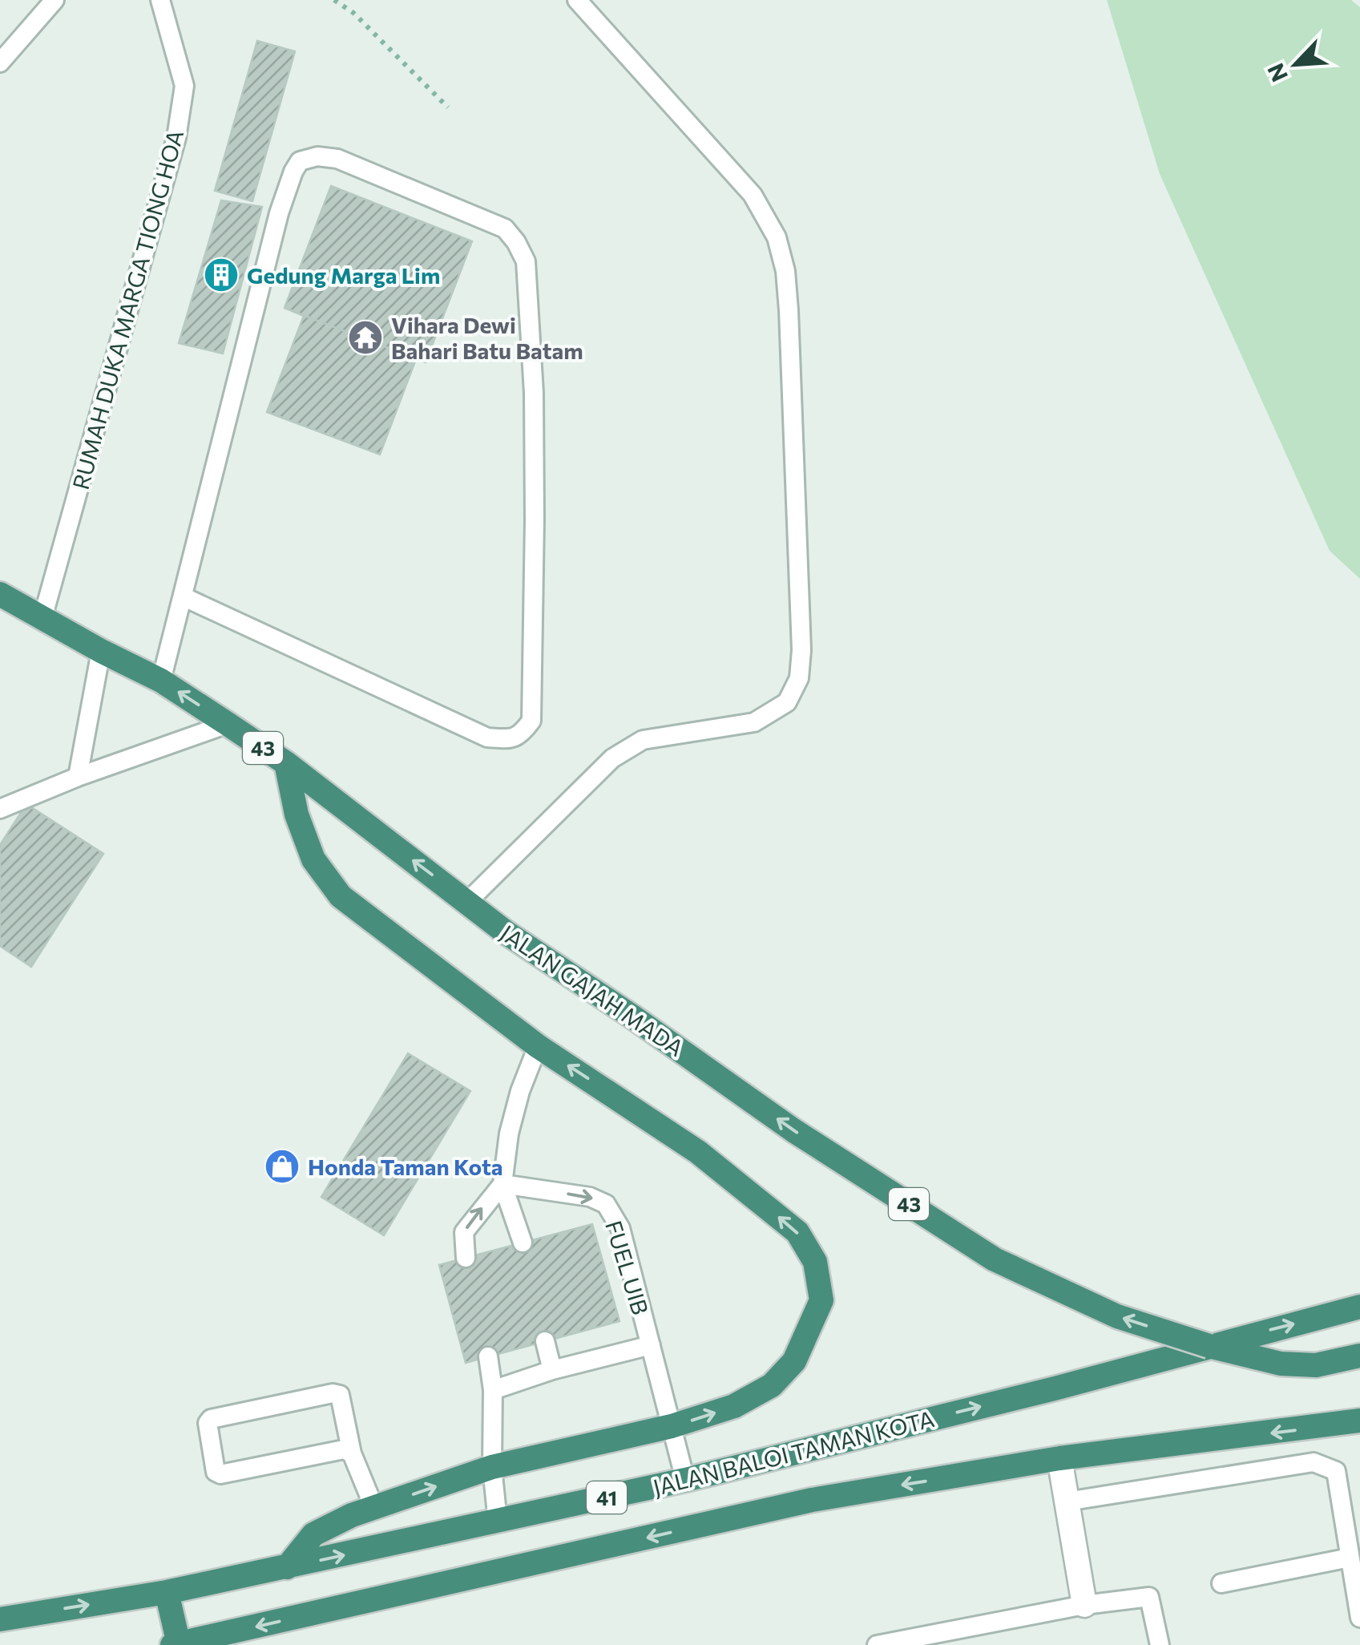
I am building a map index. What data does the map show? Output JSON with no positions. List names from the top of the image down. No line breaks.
{"streets":{"highway":["43","JALAN GAJAH MADA","JALAN BALOI TAMAN KOTA","41"],"lane":["RUMAH DUKA MARGA TIONG HOA","FUEL UIB"]},"crossings":[["RUMAH DUKA MARGA TIONG HOA","JALAN GAJAH MADA"],["FUEL UIB","JALAN BALOI TAMAN KOTA"]],"one_way":["JALAN GAJAH MADA","FUEL UIB"],"places":{"building":["Gedung Marga Lim"],"temple":["Vihara Dewi Bahari Batu Batam"],"shop":["Honda Taman Kota"]},"north":"bottom left"}
